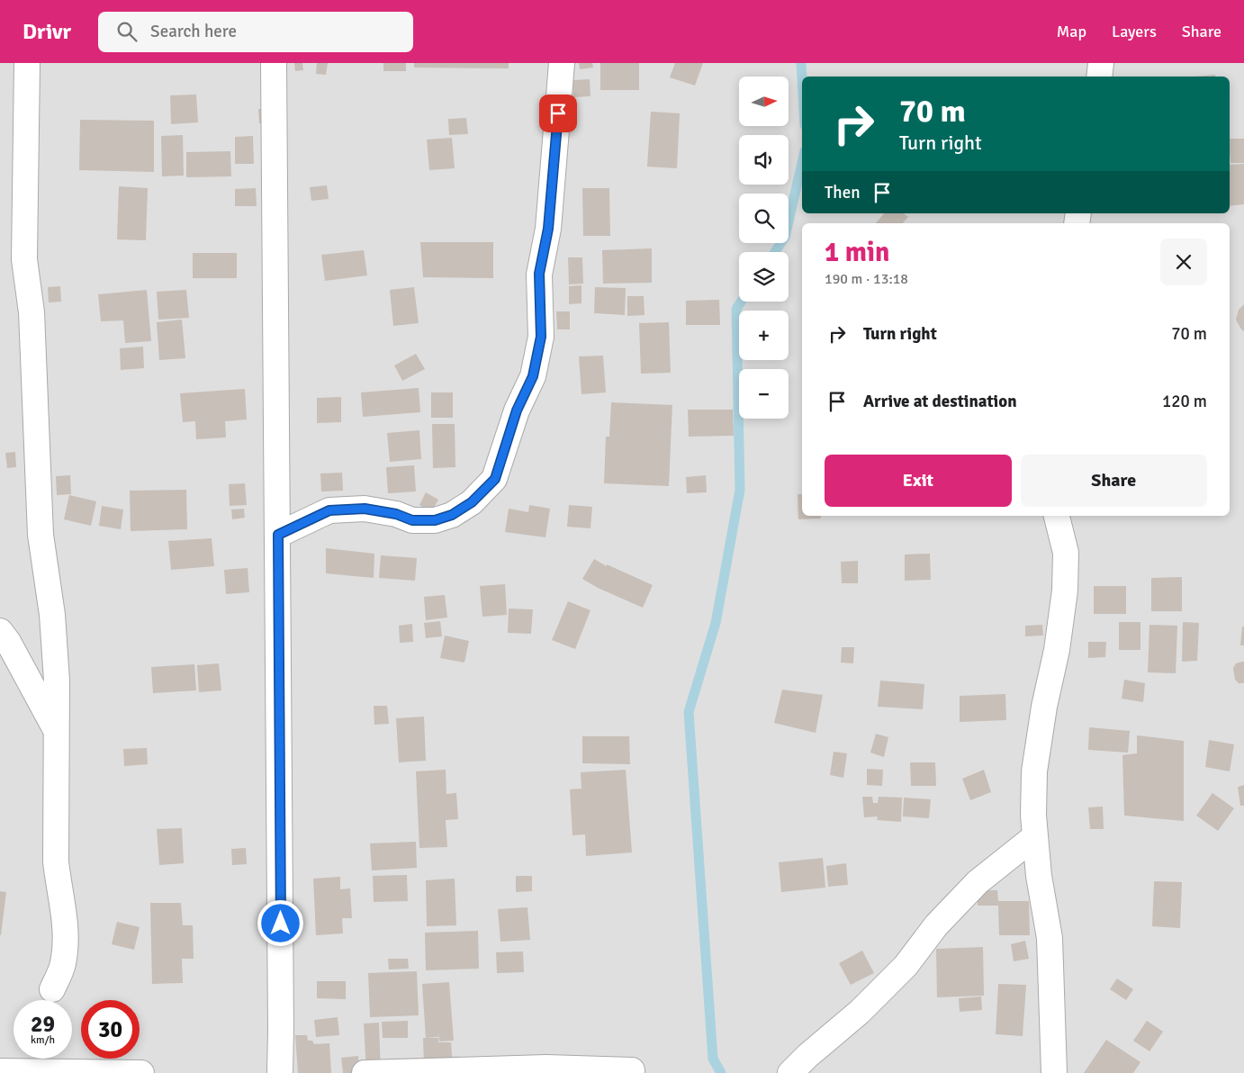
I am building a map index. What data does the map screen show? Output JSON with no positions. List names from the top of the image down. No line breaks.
{"north":"right","page":{"header":"Drivr","search":"Search here","nav":["Map","Layers","Share"],"map_buttons":["+","−"],"turn":["70 m","Turn right"],"then":"Then","heading":["1 min","190 m · 13:18"],"list":[{"name":"Turn right","value":"70 m"},{"name":"Arrive at destination","value":"120 m"}],"buttons":["Exit","Share"],"speed":"29 km/h","limit":"30"}}
